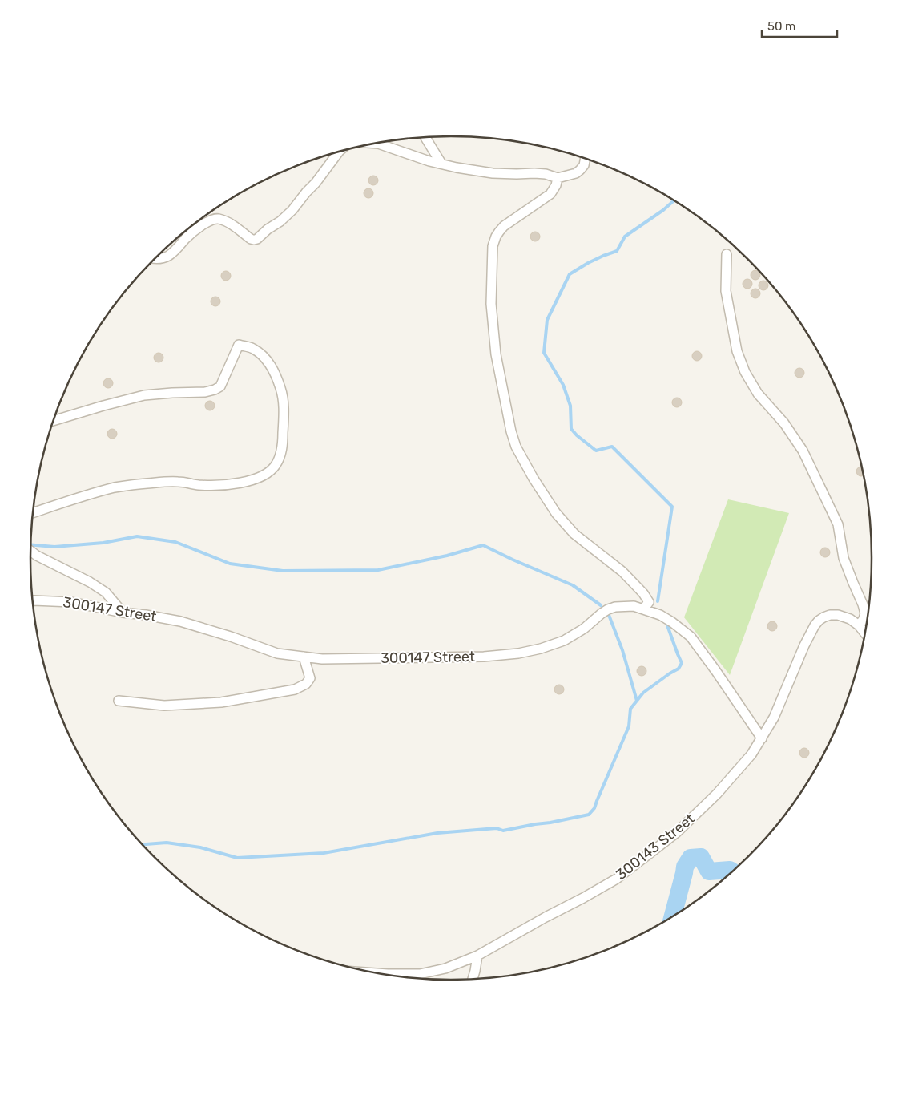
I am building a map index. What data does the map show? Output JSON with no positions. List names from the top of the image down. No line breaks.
{"streets":{"street":["300147 Street","300143 Street"]},"crossings":[["300147 Street","300143 Street"]],"scale_bar":"50 m"}
